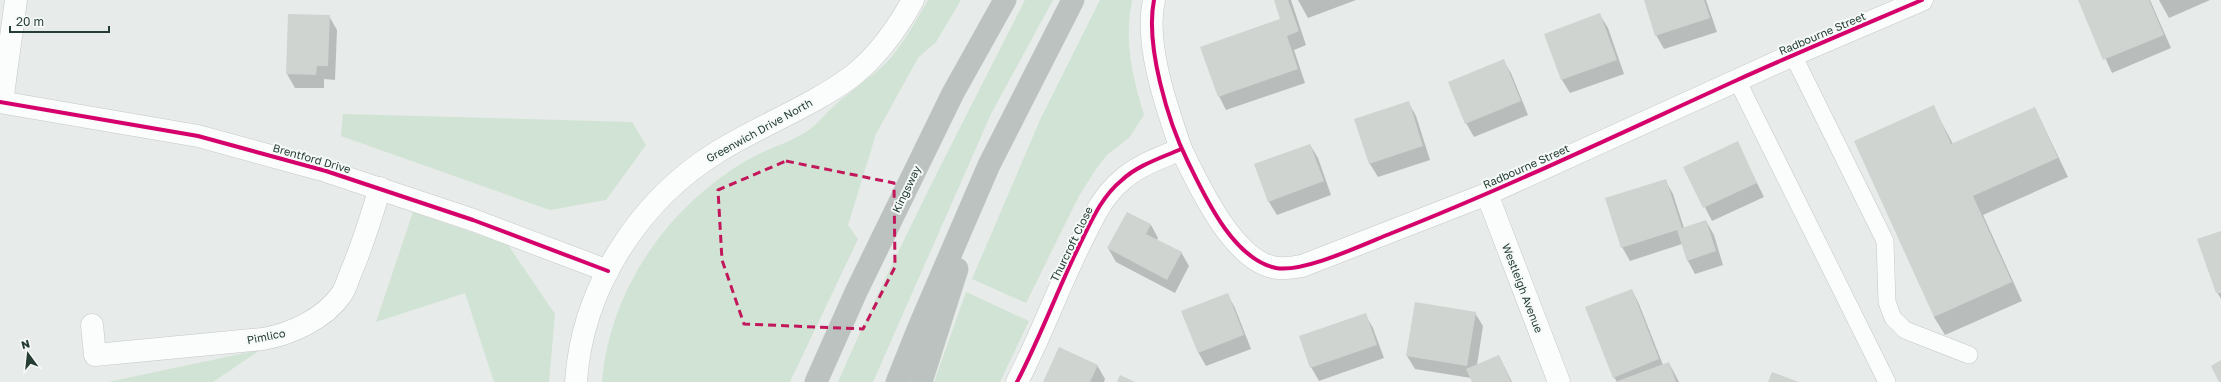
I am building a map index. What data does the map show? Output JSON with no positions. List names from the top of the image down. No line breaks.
{"streets":{"highway":["Kingsway"],"street":["Radbourne Street","Greenwich Drive North","Brentford Drive","Thurcroft Close","Westleigh Avenue","Pimlico"]},"crossings":[["Radbourne Street","Thurcroft Close"],["Radbourne Street","Westleigh Avenue"],["Greenwich Drive North","Brentford Drive"],["Brentford Drive","Pimlico"]],"scale_bar":"20 m","north":"top"}
